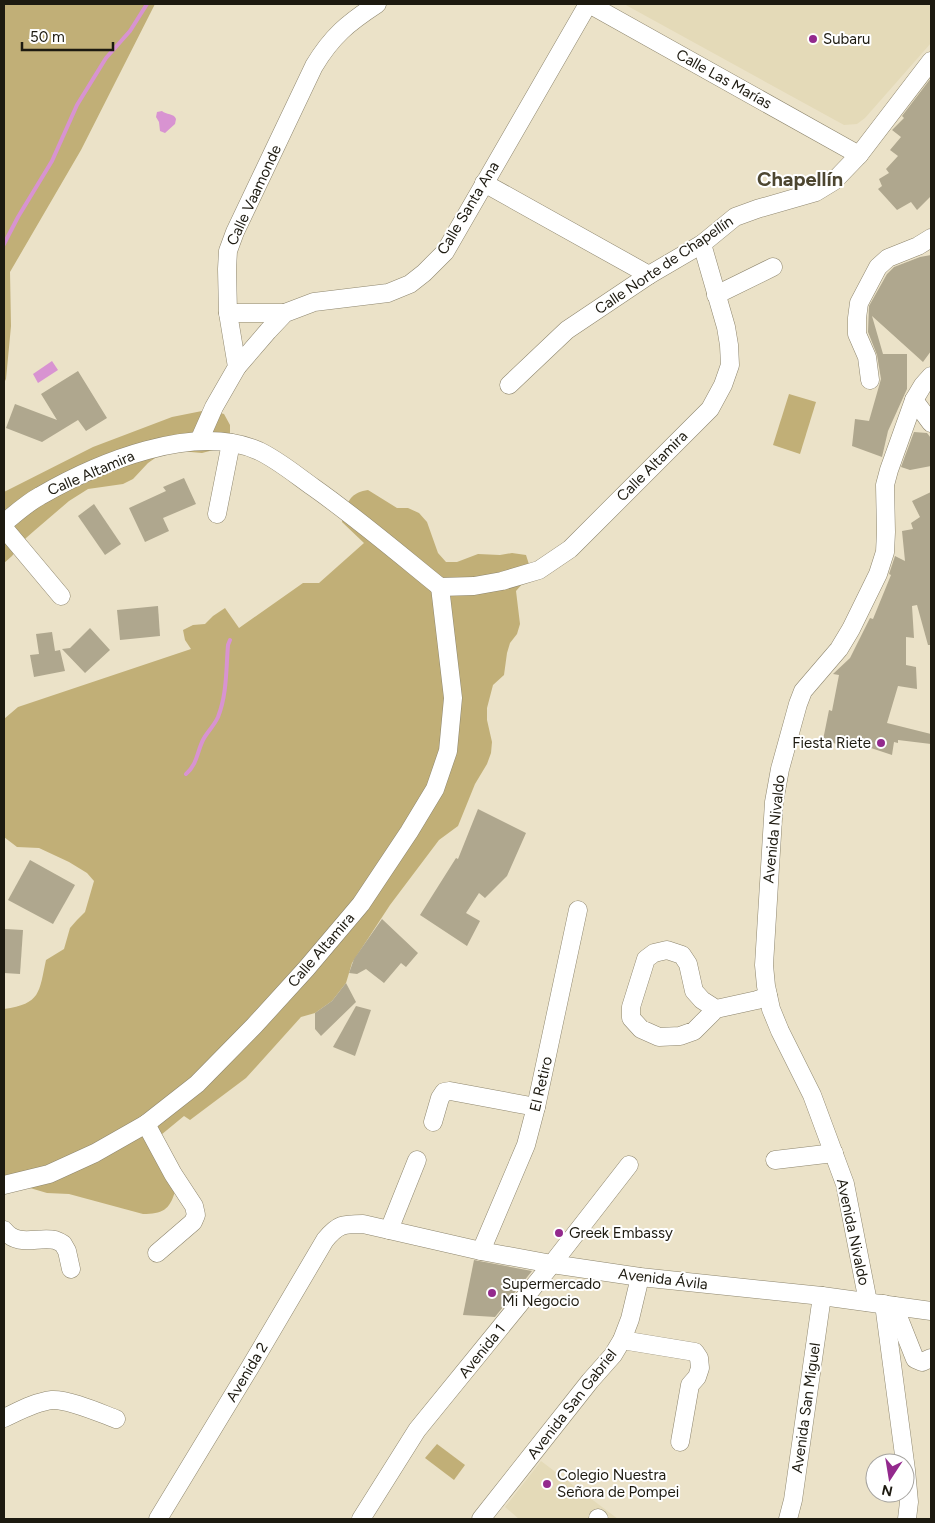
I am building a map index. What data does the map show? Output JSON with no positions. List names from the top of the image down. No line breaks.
{"streets":{"street":["Calle Las Marías","Calle Vaamonde","Calle Santa Ana","Calle Norte de Chapellín","Calle Altamira","Avenida Nivaldo","El Retiro","Avenida Ávila","Avenida 1","Avenida 2","Avenida San Gabriel","Avenida San Miguel"]},"crossings":[["Calle Las Marías","Calle Santa Ana"],["Calle Las Marías","Calle Norte de Chapellín"],["Calle Vaamonde","Calle Santa Ana"],["Calle Norte de Chapellín","Calle Altamira"],["Avenida Nivaldo","Avenida Ávila"],["El Retiro","Avenida Ávila"],["Avenida Ávila","Avenida 1"],["Avenida Ávila","Avenida 2"],["Avenida Ávila","Avenida San Gabriel"],["Avenida Ávila","Avenida San Miguel"]],"districts":["Chapellín"],"places":["Subaru","Fiesta Riete","Greek Embassy","Supermercado Mi Negocio","Colegio Nuestra Señora de Pompei"],"scale_bar":"50 m","north":"bottom"}
